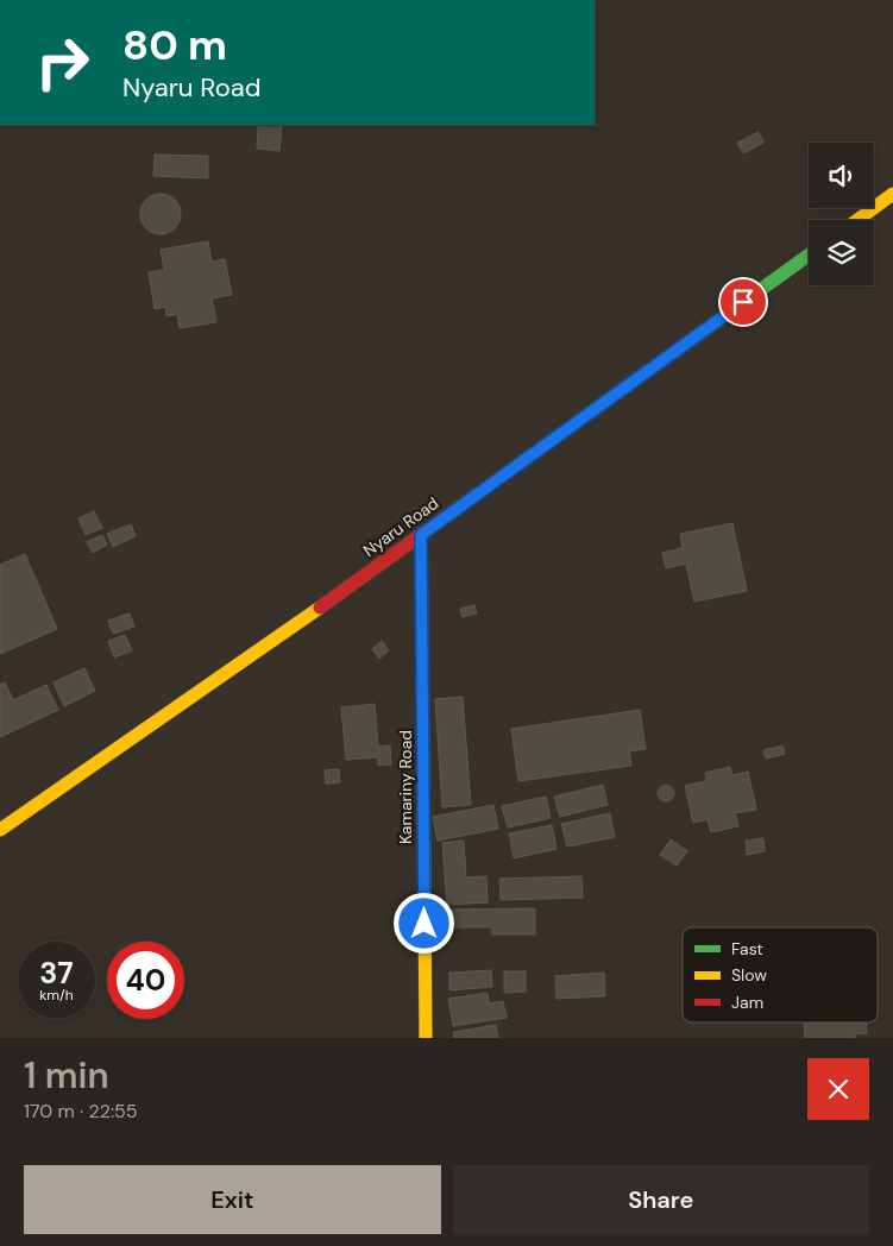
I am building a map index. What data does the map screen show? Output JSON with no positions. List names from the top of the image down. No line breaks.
{"streets":{"main road":["Nyaru Road","Kamariny Road"]},"crossings":[["Nyaru Road","Kamariny Road"]],"legend":["Fast","Slow","Jam"],"page":{"turn":["80 m","Nyaru Road"],"speed":"37 km/h","limit":"40","heading":["1 min","170 m · 22:55"],"buttons":["Exit","Share"]}}
